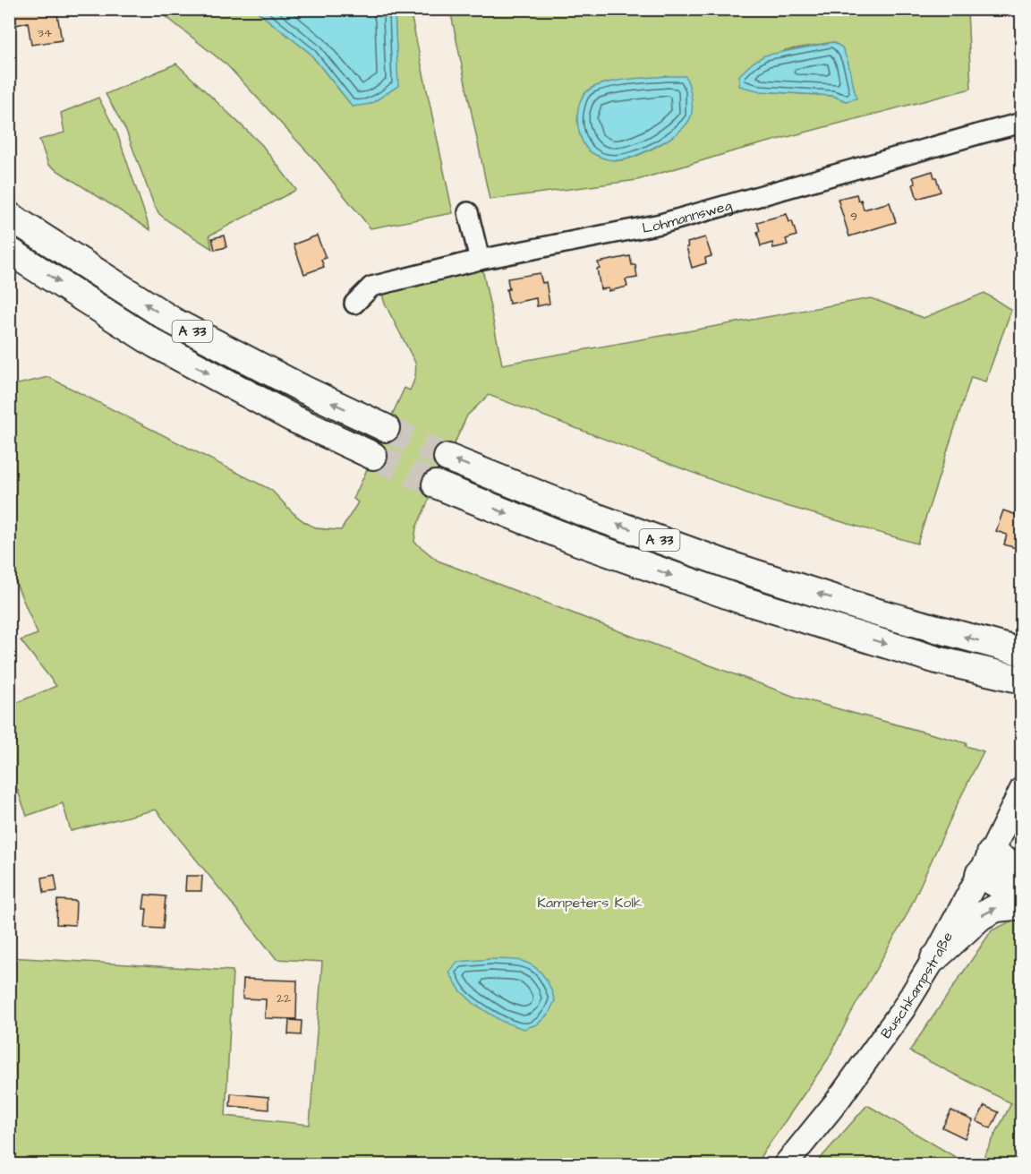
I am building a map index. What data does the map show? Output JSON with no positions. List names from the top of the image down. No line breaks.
{"streets":{"highway":["A 33"],"main road":["Buschkampstraße"],"street":["Lohmannsweg"]},"parks":["Kampeters Kolk"],"house_numbers":["34","9","22"]}
